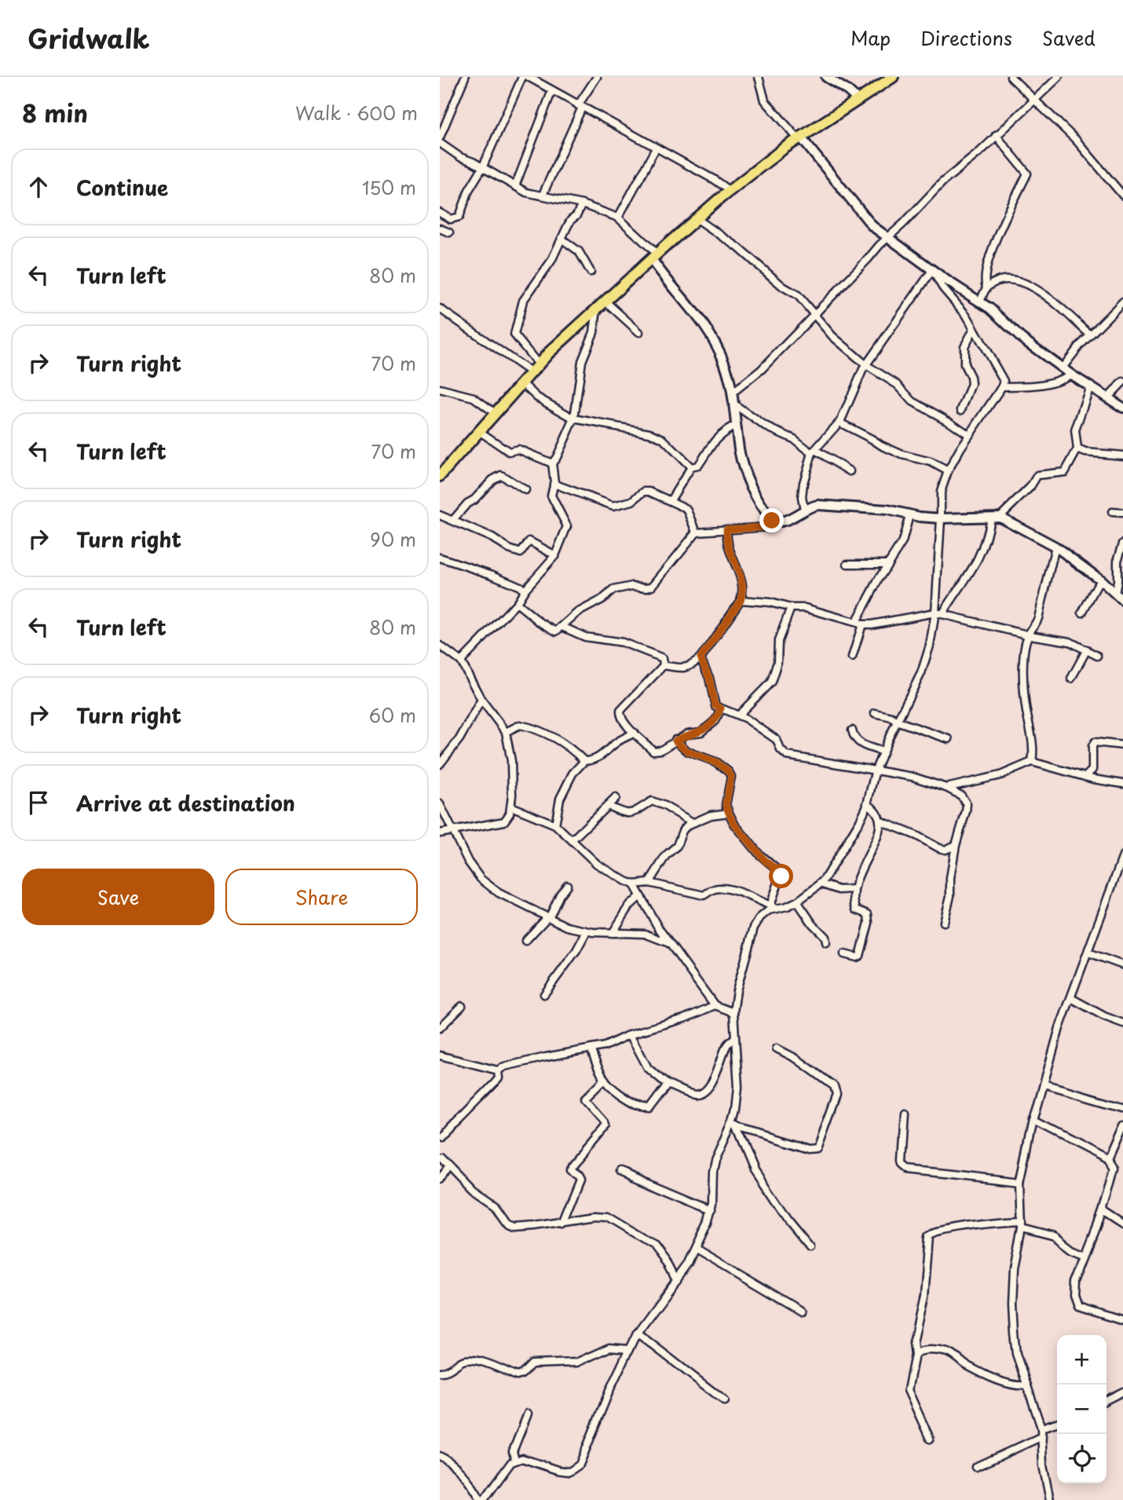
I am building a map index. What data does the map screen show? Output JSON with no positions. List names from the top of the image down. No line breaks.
{"page":{"header":"Gridwalk","nav":["Map","Directions","Saved"],"heading":["8 min","Walk · 600 m"],"list":[["Continue","150 m"],["Turn left","80 m"],["Turn right","70 m"],["Turn left","70 m"],["Turn right","90 m"],["Turn left","80 m"],["Turn right","60 m"],"Arrive at destination"],"buttons":["Save","Share"],"map_buttons":["+","−"]}}
